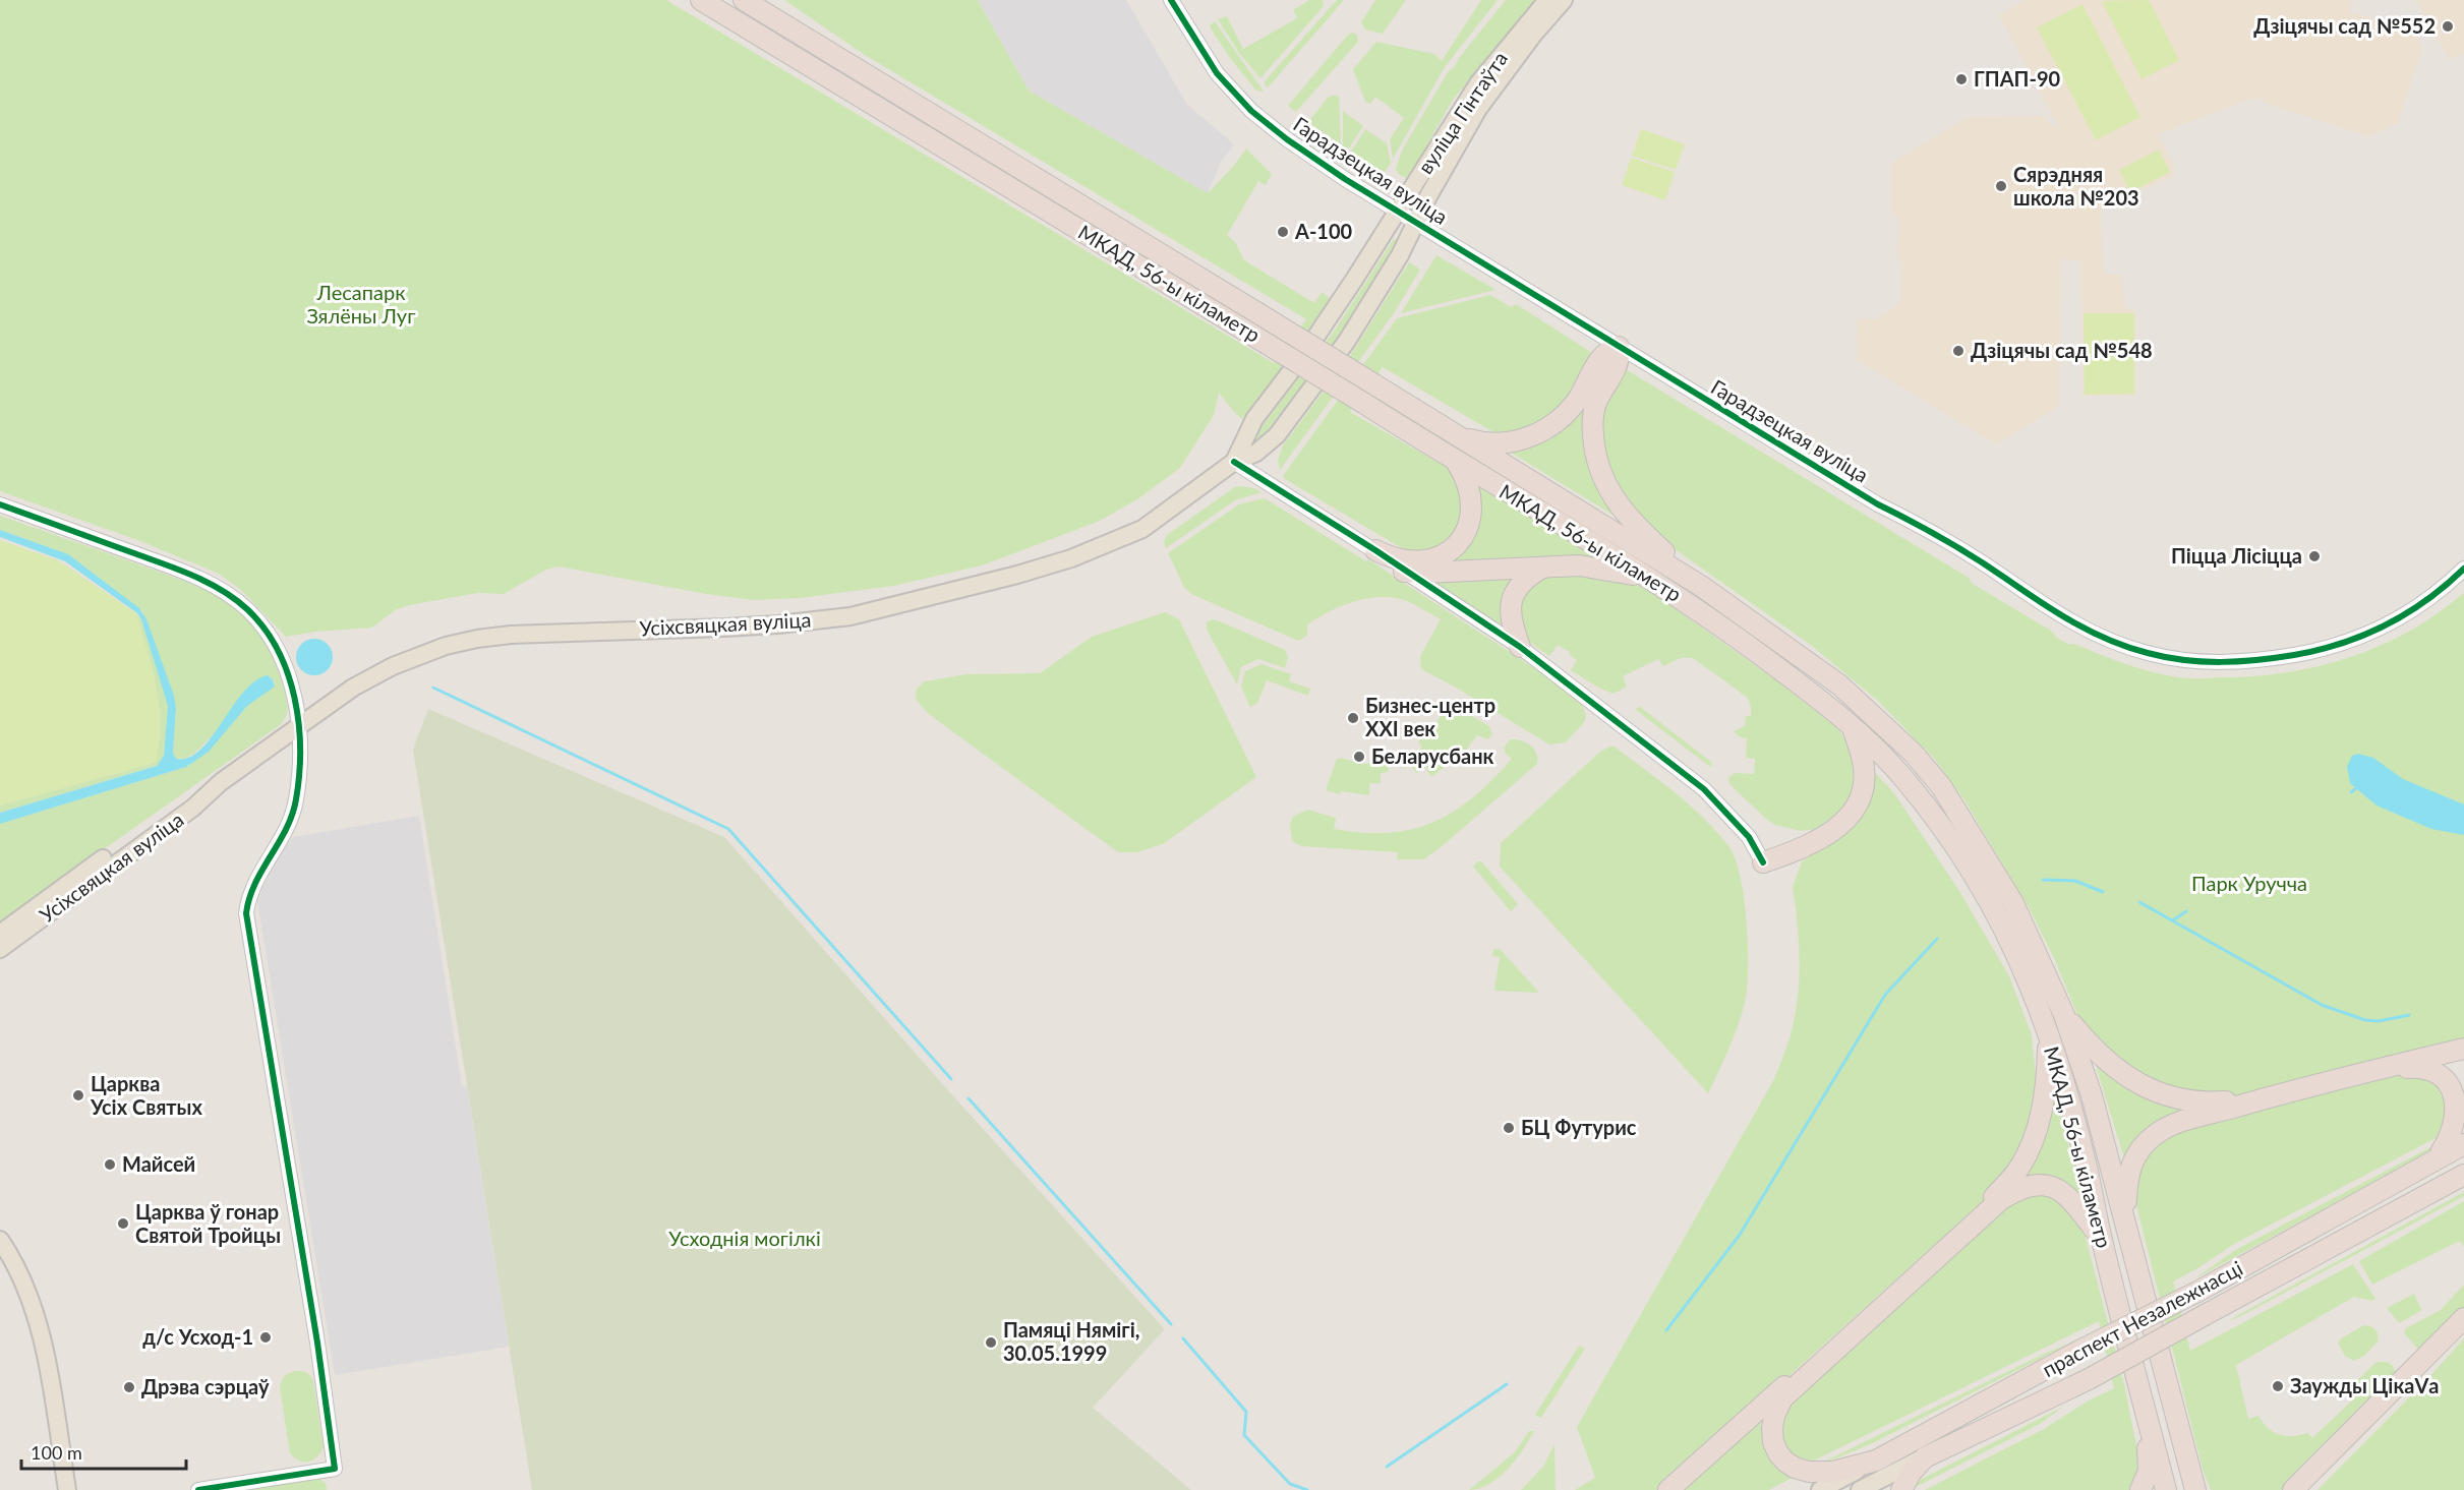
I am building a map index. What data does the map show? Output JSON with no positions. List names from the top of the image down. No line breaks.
{"streets":{"highway":["МКАД, 56-ы кіламетр","праспект Незалежнасці"],"main road":["вуліца Гінтаўта","Усіхсвяцкая вуліца"],"street":["Гарадзецкая вуліца"]},"crossings":[["вуліца Гінтаўта","Гарадзецкая вуліца"],["вуліца Гінтаўта","Усіхсвяцкая вуліца"]],"parks":["Лесапарк Зялёны Луг","Парк Уручча","Усходнія могілкі"],"places":["Дзіцячы сад №552","ГПАП-90","Сярэдняя школа №203","A-100","Дзіцячы сад №548","Піцца Лісіцца","Бизнес-центр XXI век","Беларусбанк","Царква Усіх Святых","БЦ Футурис","Майсей","Царква ў гонар Святой Тройцы","д/с Усход-1","Памяці Нямігі, 30.05.1999","Заужды ЦікаVа","Дрэва сэрцаў"],"scale_bar":"100 m"}
